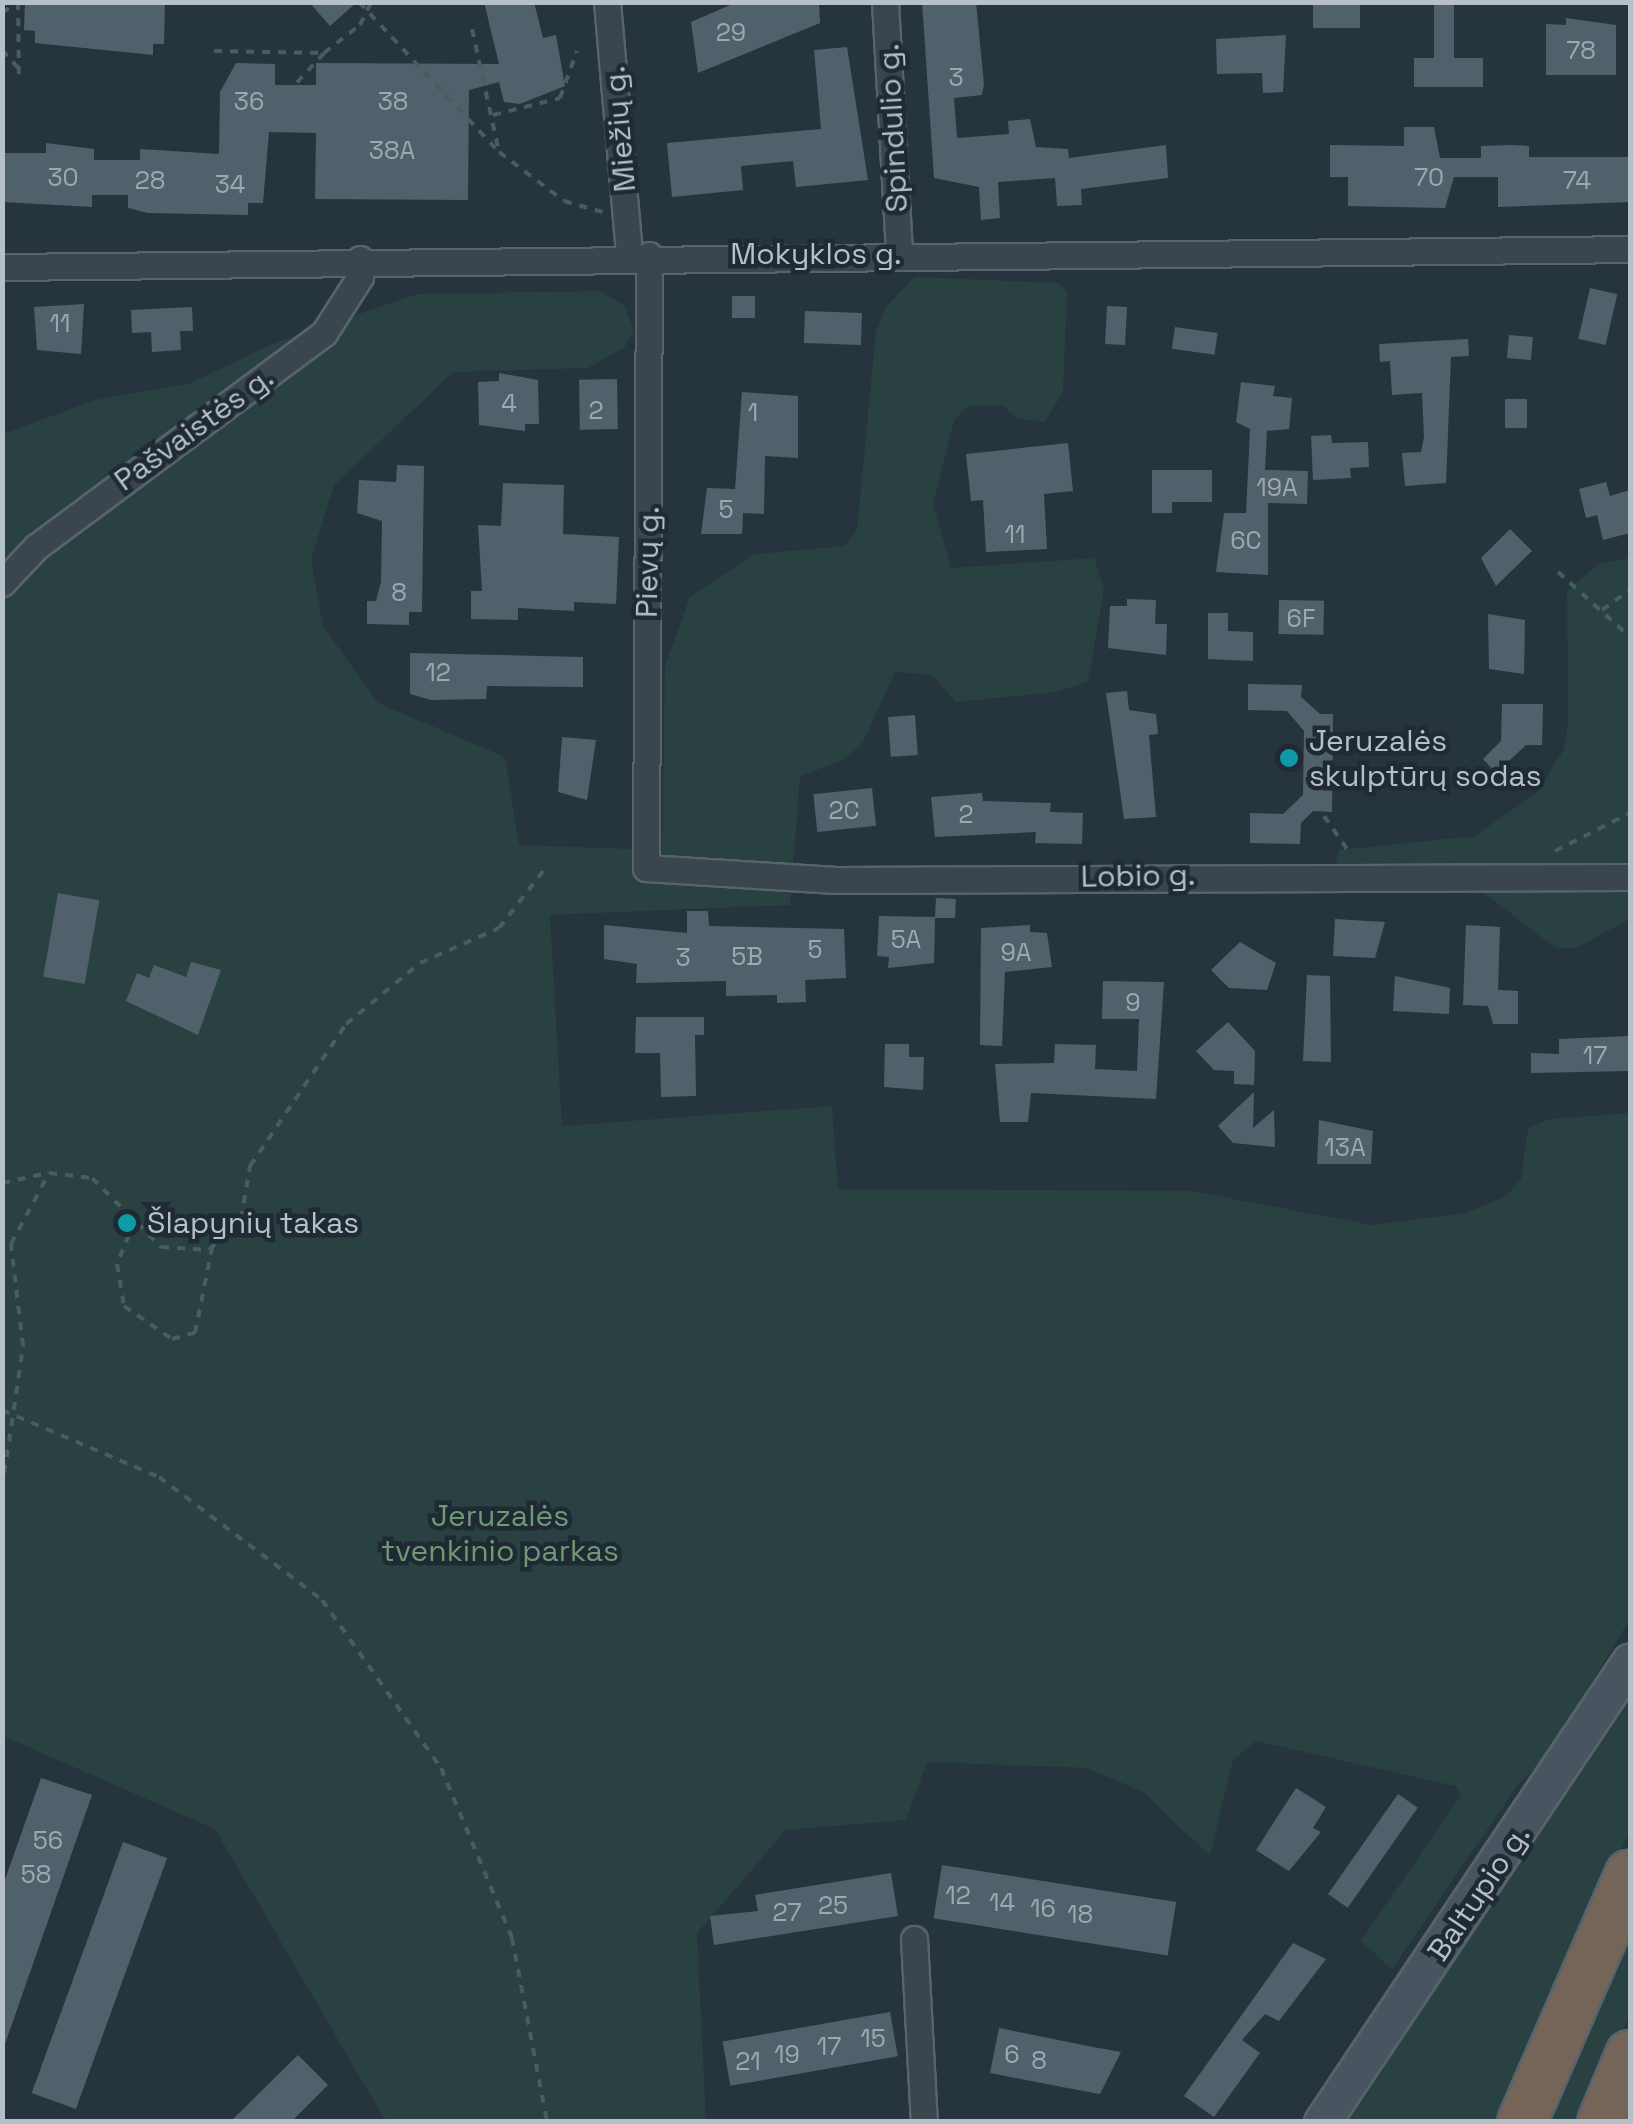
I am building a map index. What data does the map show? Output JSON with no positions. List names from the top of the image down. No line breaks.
{"streets":{"street":["Spindulio g.","Miežių g.","Mokyklos g.","Pašvaistės g.","Pievų g.","Lobio g.","Baltupio g."]},"crossings":[["Spindulio g.","Mokyklos g."],["Miežių g.","Mokyklos g."],["Miežių g.","Pievų g."],["Mokyklos g.","Pašvaistės g."],["Mokyklos g.","Pievų g."],["Pievų g.","Lobio g."]],"parks":["Jeruzalės tvenkinio parkas"],"places":["Jeruzalės skulptūrų sodas","Šlapynių takas"],"house_numbers":["29","78","3","36","38","38A","30","70","28","74","34","11","4","2","1","19A","5","11","6C","8","6F","12","2C","2","5A","5","9A","5B","3","9","17","13A","56","58","12","14","25","16","27","18","15","17","19","6","8","21"]}
